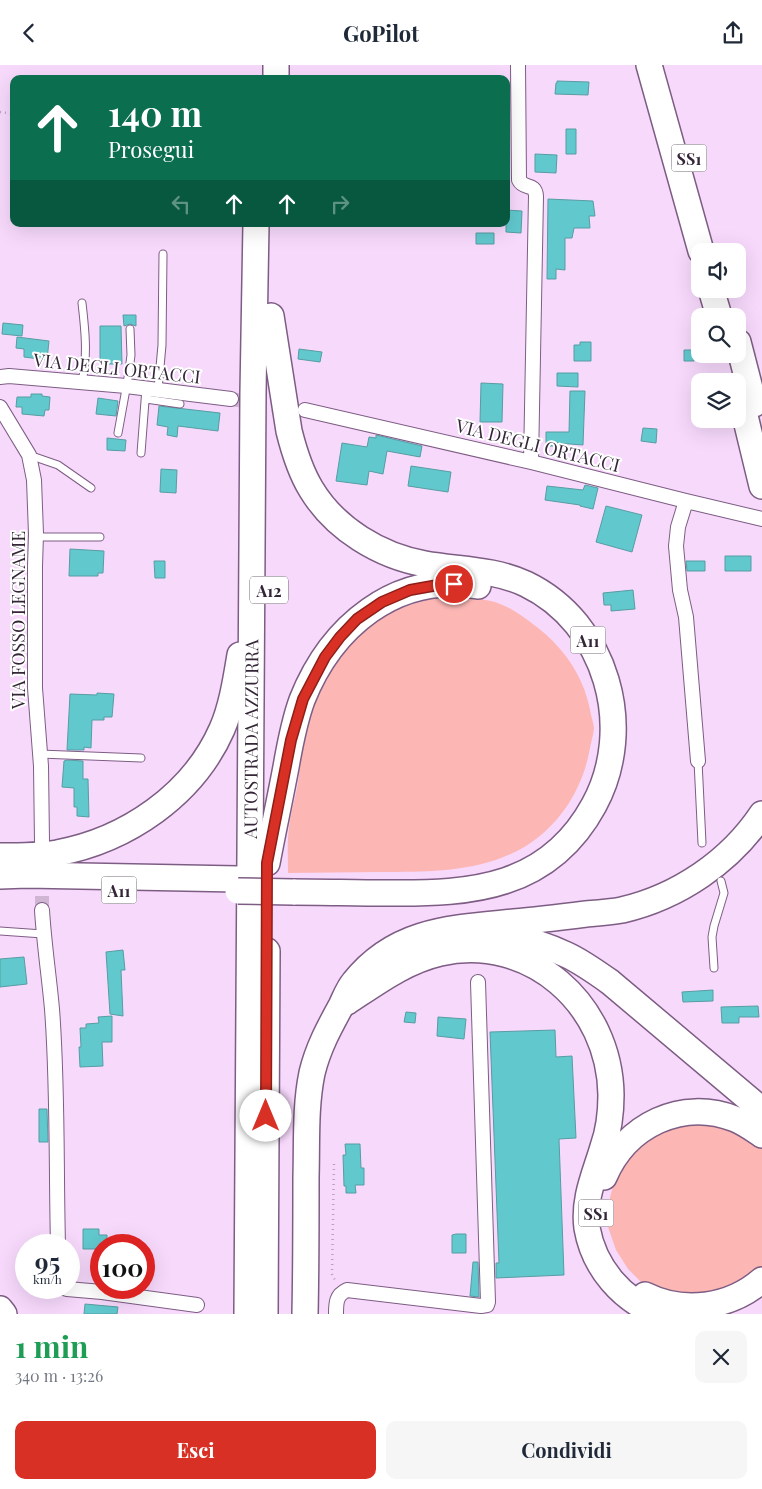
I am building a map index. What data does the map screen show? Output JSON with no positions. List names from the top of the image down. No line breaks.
{"streets":{"highway":["SS1","A12","A11","AUTOSTRADA AZZURRA"],"street":["VIA DEGLI ORTACCI","VIA FOSSO LEGNAME"]},"crossings":[["A11","AUTOSTRADA AZZURRA"]],"page":{"header":"GoPilot","turn":["140 m","Prosegui"],"speed":"95 km/h","limit":"100","heading":["1 min","340 m · 13:26"],"buttons":["Esci","Condividi"]}}
